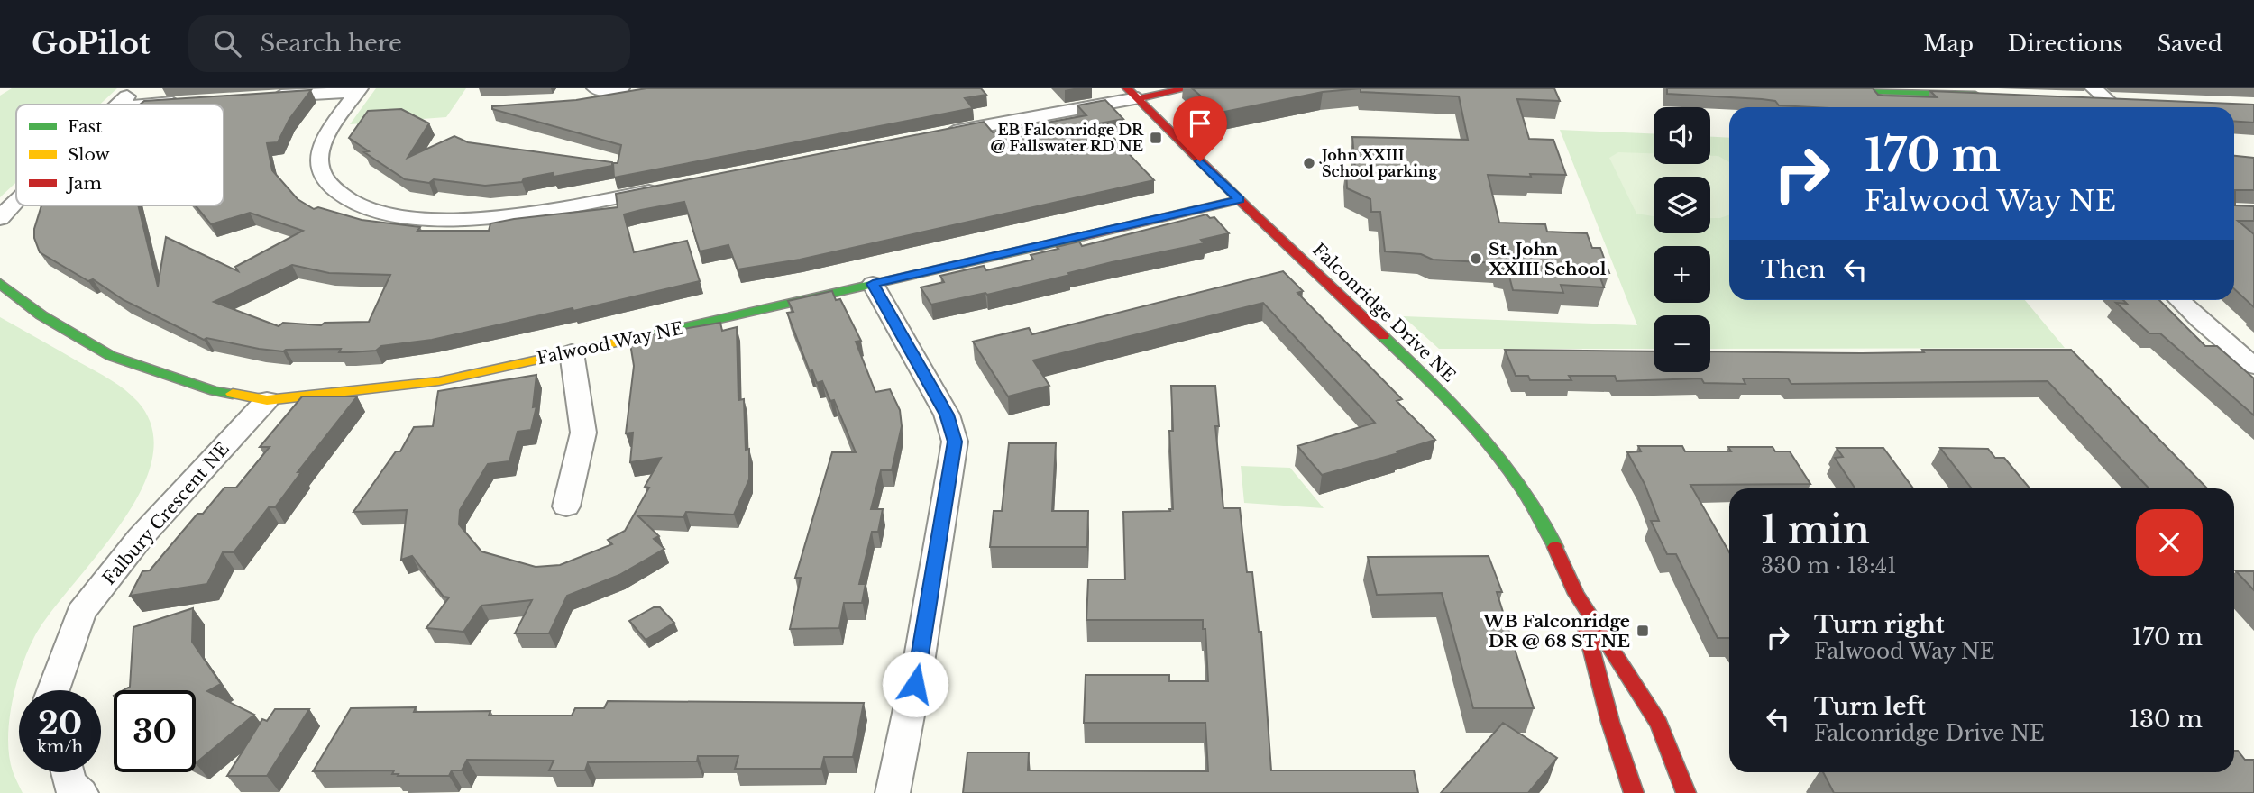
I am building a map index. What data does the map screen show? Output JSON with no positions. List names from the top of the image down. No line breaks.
{"streets":{"street":["Falconridge Drive NE","Falwood Way NE","Falbury Crescent NE"]},"crossings":[["Falconridge Drive NE","Falwood Way NE"],["Falwood Way NE","Falbury Crescent NE"]],"places":{"transit":["EB Falconridge DR @ Fallswater RD NE","WB Falconridge DR @ 68 ST NE"],"other":["John XXIII School parking","St. John XXIII School"]},"legend":["Fast","Slow","Jam"],"page":{"header":"GoPilot","search":"Search here","nav":["Map","Directions","Saved"],"map_buttons":["+","−"],"turn":["170 m","Falwood Way NE"],"then":"Then","heading":["1 min","330 m · 13:41"],"list":[{"name":"Turn right","note":"Falwood Way NE","value":"170 m"},{"name":"Turn left","note":"Falconridge Drive NE","value":"130 m"}],"speed":"20 km/h","limit":"30"}}
